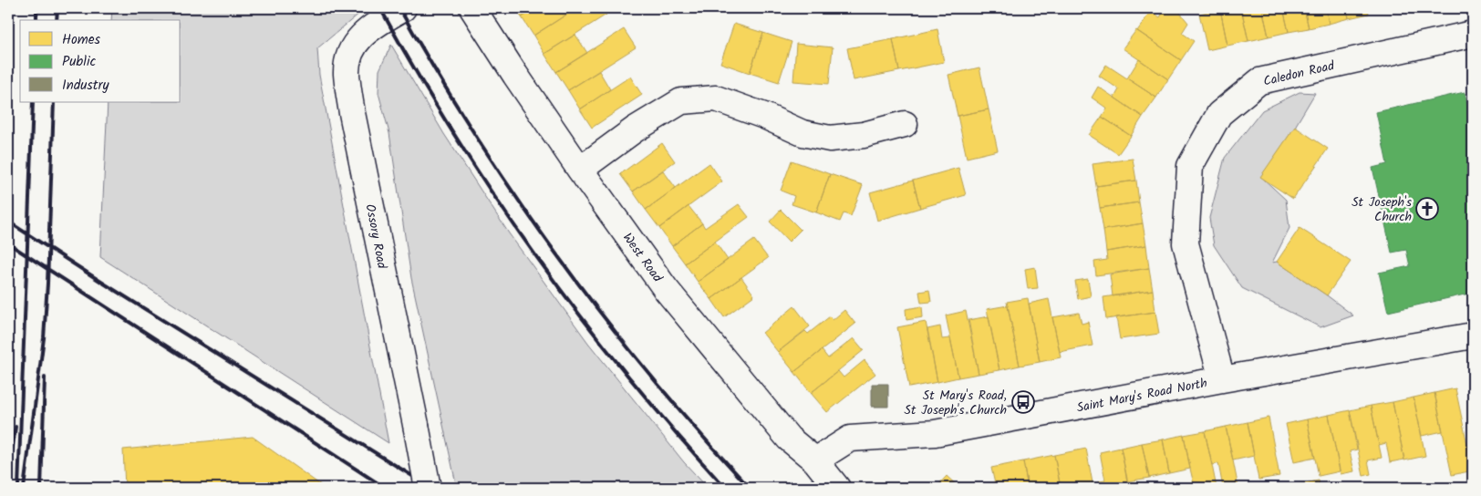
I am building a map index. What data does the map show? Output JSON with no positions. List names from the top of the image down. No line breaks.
{"streets":{"street":["Caledon Road","Ossory Road","West Road","Saint Mary's Road North"]},"crossings":[["Caledon Road","Saint Mary's Road North"],["West Road","Saint Mary's Road North"]],"places":{"church":["St Joseph's Church"],"bus stop":["St Mary's Road, St Joseph's Church"]},"legend":["Homes","Public","Industry"]}
